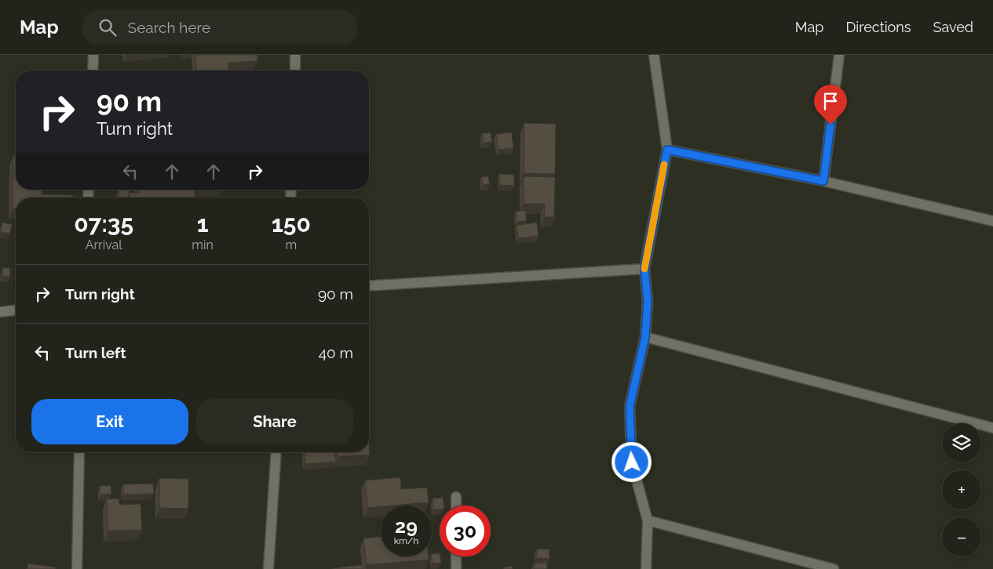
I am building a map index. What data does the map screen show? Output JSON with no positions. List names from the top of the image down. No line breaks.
{"page":{"header":"Map","search":"Search here","nav":["Map","Directions","Saved"],"turn":["90 m","Turn right"],"eta":["07:35","Arrival","1","min","150","m"],"list":[{"name":"Turn right","value":"90 m"},{"name":"Turn left","value":"40 m"}],"buttons":["Exit","Share"],"map_buttons":["+","−"],"speed":"29 km/h","limit":"30"}}
